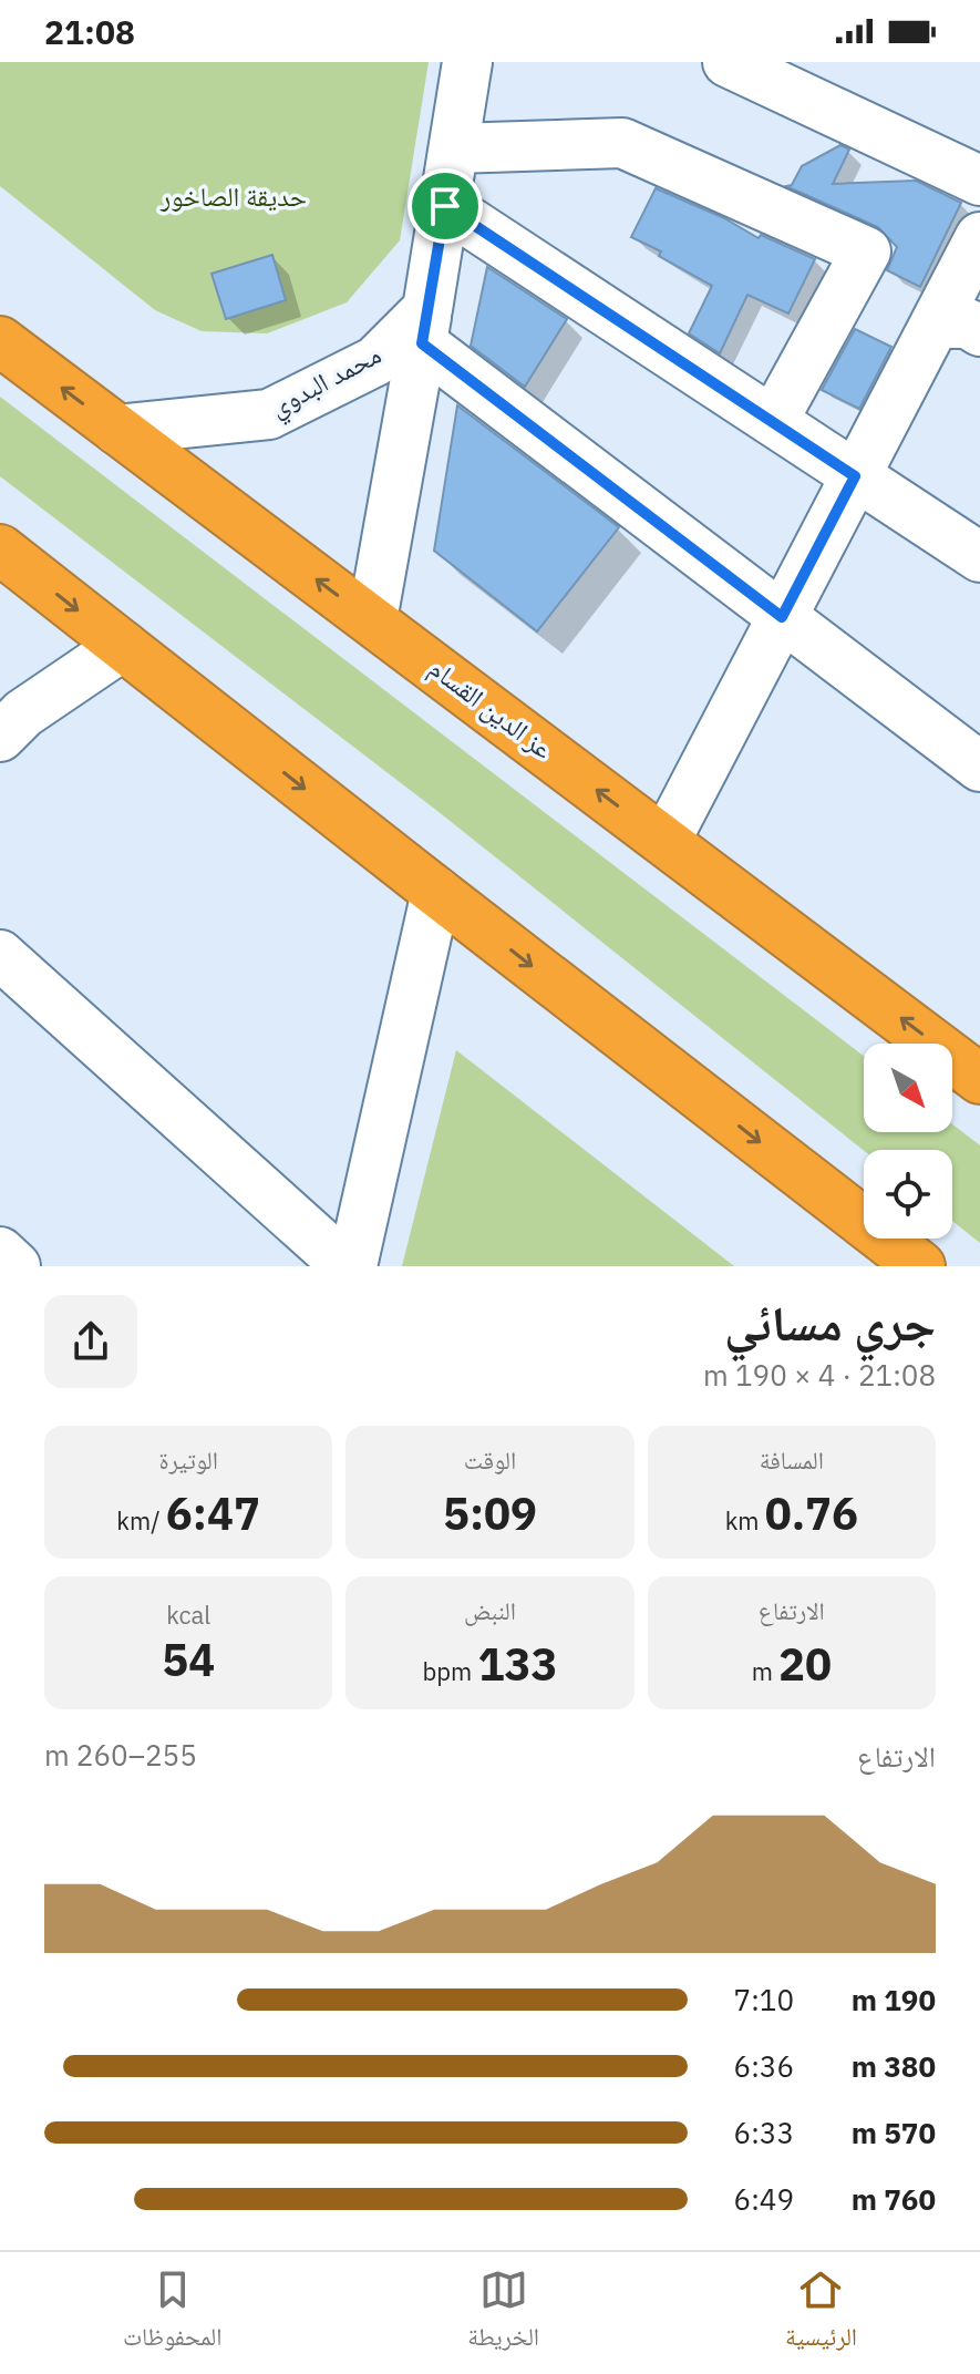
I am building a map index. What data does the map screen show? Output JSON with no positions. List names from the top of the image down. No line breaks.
{"streets":{"highway":["عز الدين القسام"],"street":["محمد البدوي"]},"crossings":[["محمد البدوي","عز الدين القسام"]],"parks":["حديقة الصاخور"],"north":"bottom right","page":{"status":"21:08","heading":["جري مسائي","21:08 · 4 × 190 m"],"stats":[["المسافة","0.76 km"],["الوقت","5:09"],["الوتيرة","6:47 /km"],["الارتفاع","20 m"],["النبض","133 bpm"],["kcal","54"]],"chart":["الارتفاع","255–260 m"],"list":[{"name":"190 m","note":"7:10"},{"name":"380 m","note":"6:36"},{"name":"570 m","note":"6:33"},{"name":"760 m","note":"6:49"}],"tabs":["الرئيسية","الخريطة","المحفوظات"]}}
